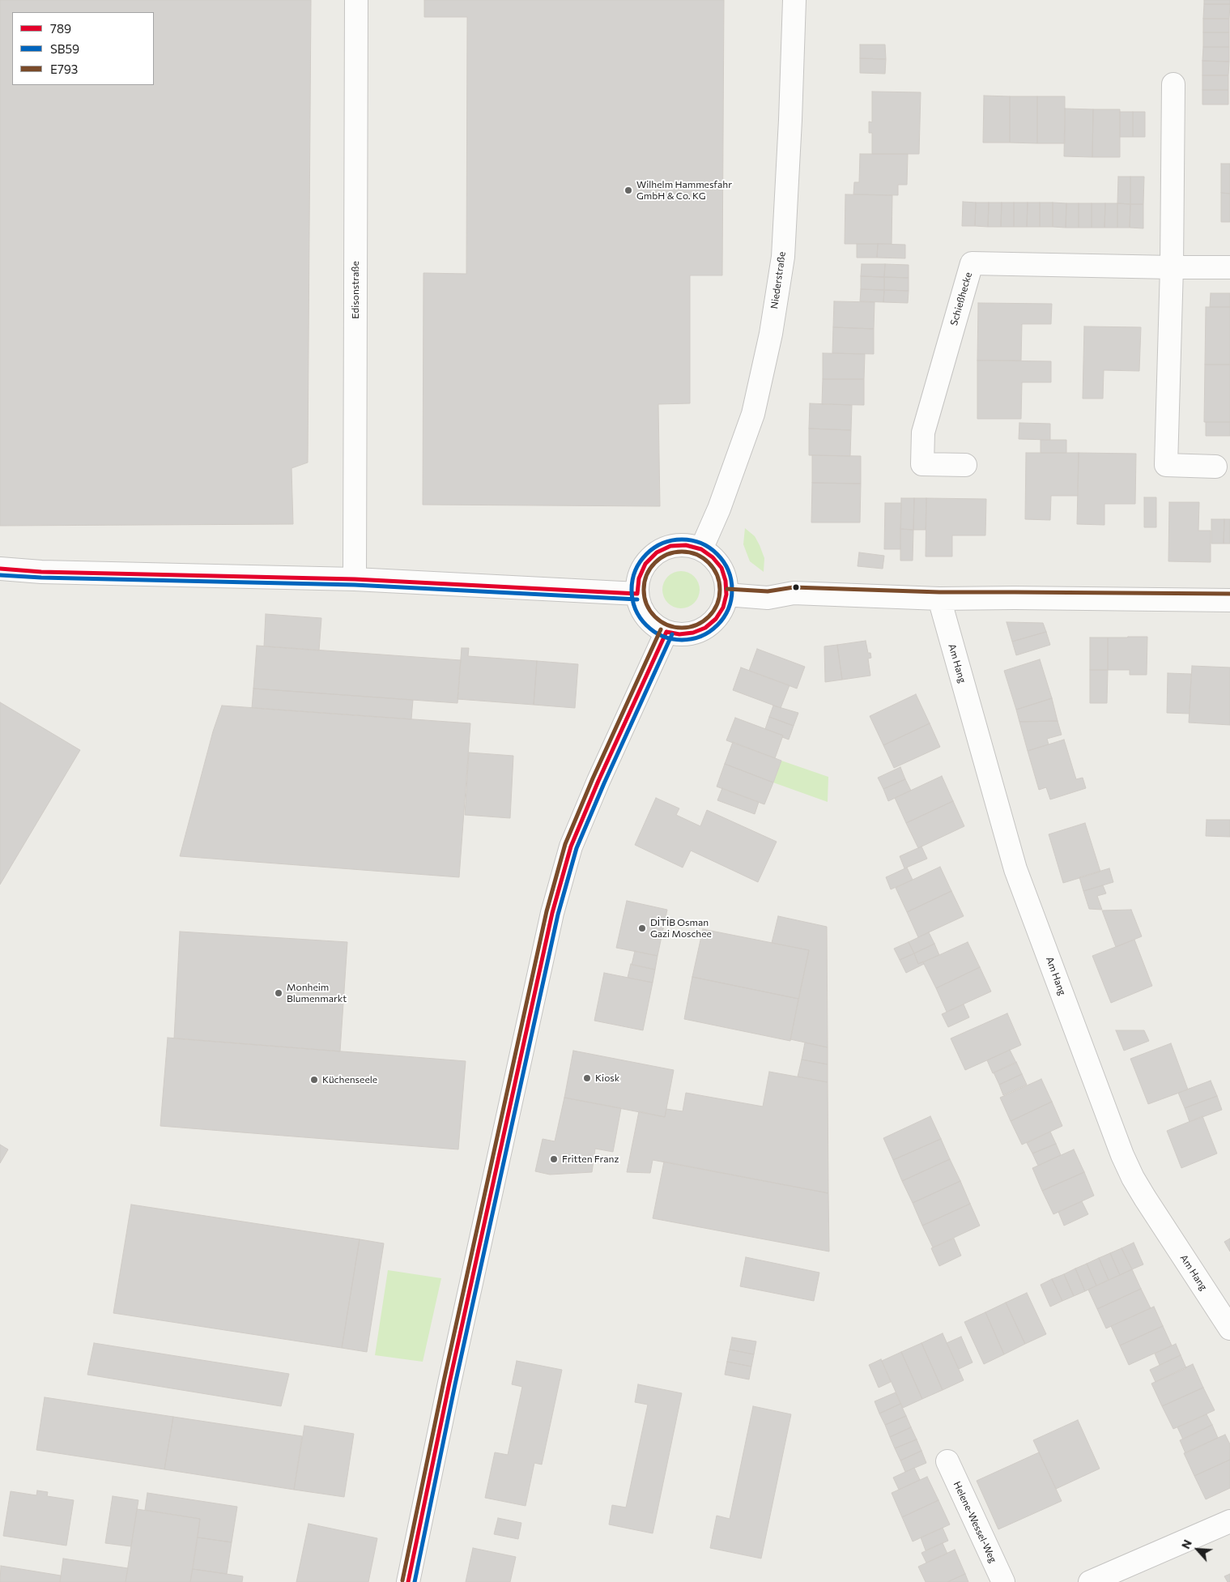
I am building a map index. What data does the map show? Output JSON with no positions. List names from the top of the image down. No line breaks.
{"streets":{"street":["Niederstraße","Edisonstraße","Schießhecke","Am Hang","Helene-Wessel-Weg"]},"places":["Wilhelm Hammesfahr GmbH & Co. KG","DİTİB Osman Gazi Moschee","Monheim Blumenmarkt","Kiosk","Küchenseele","Fritten Franz"],"lines":["transit line SB59","transit line 789","transit line E793"],"legend":["789","SB59","E793"],"north":"top left"}
